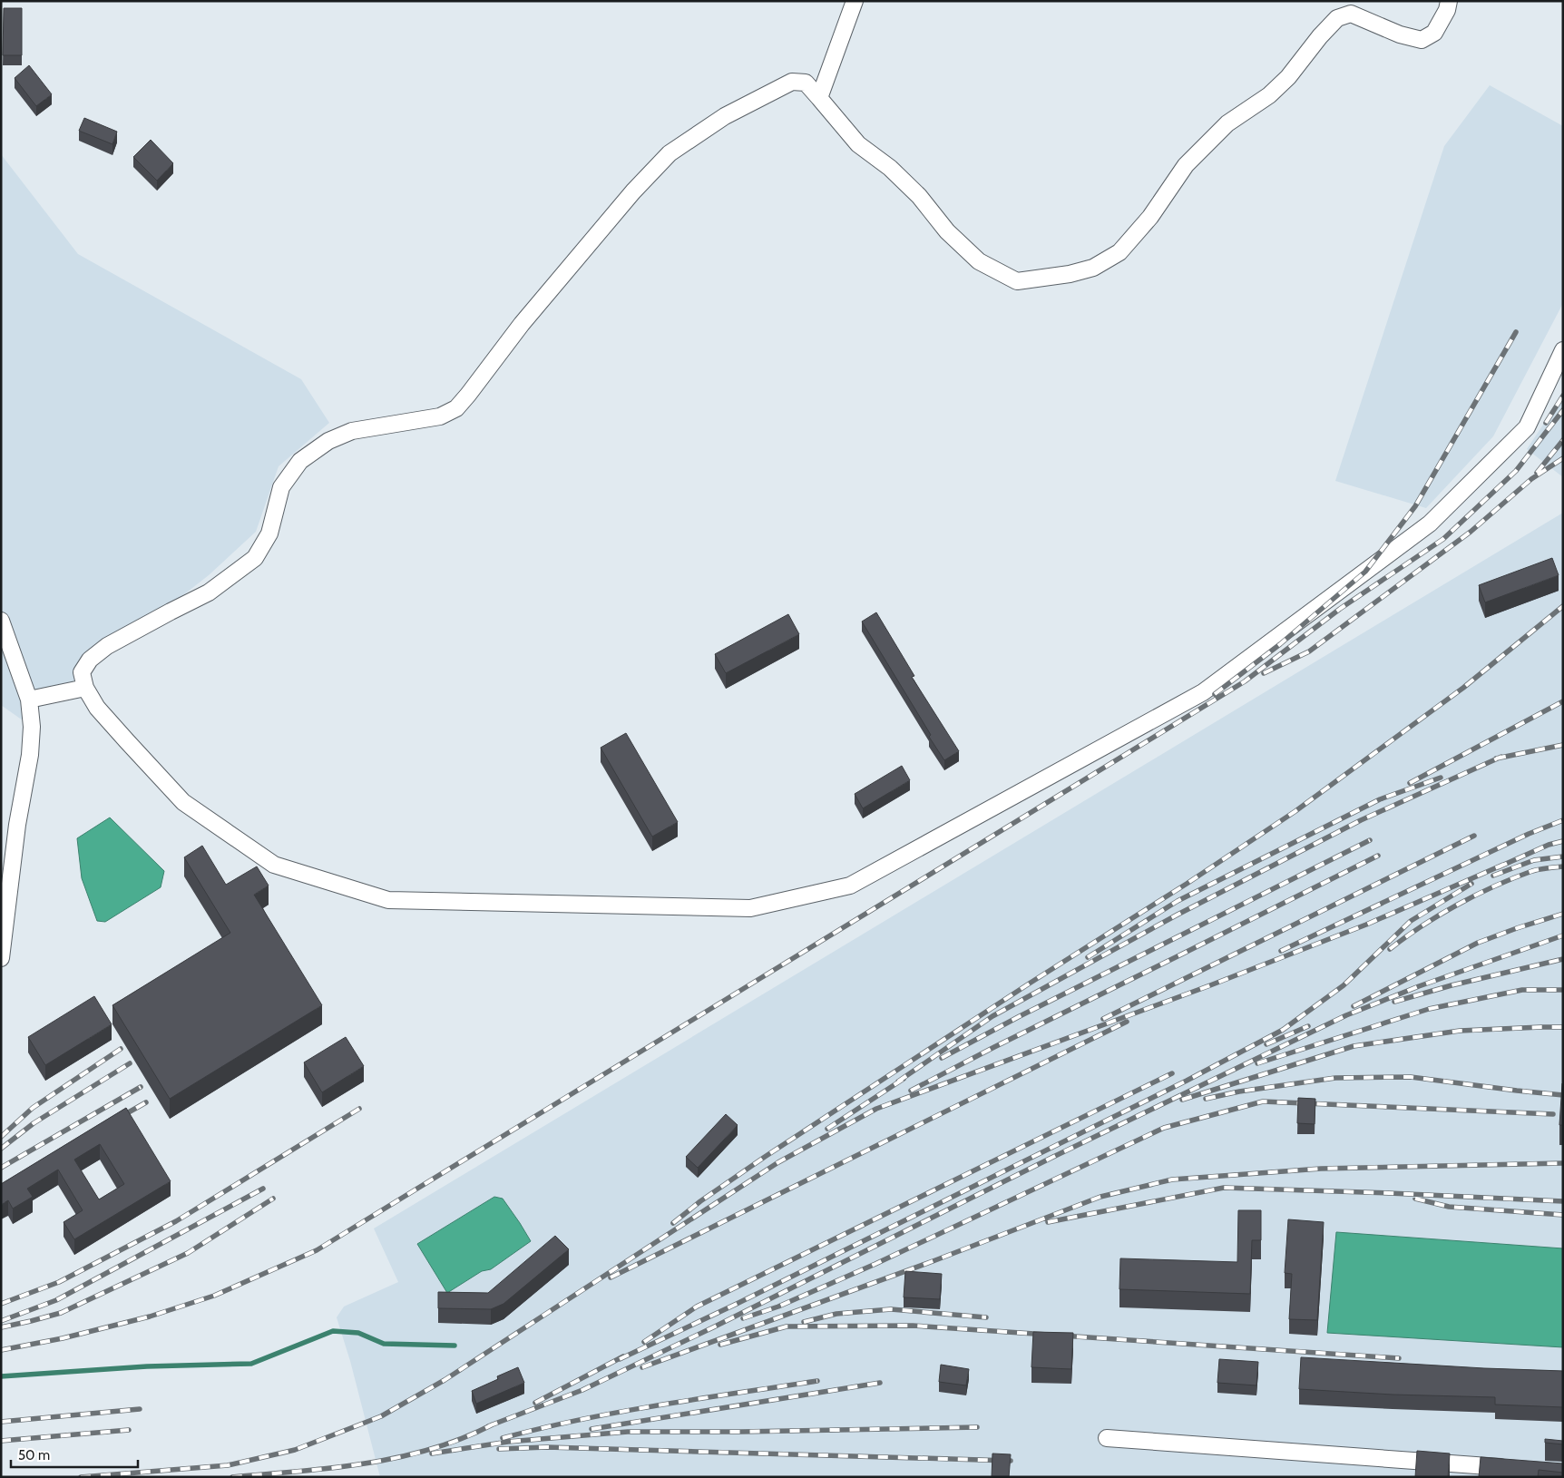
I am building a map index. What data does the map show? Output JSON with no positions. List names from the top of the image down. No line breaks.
{"scale_bar":"50 m"}
